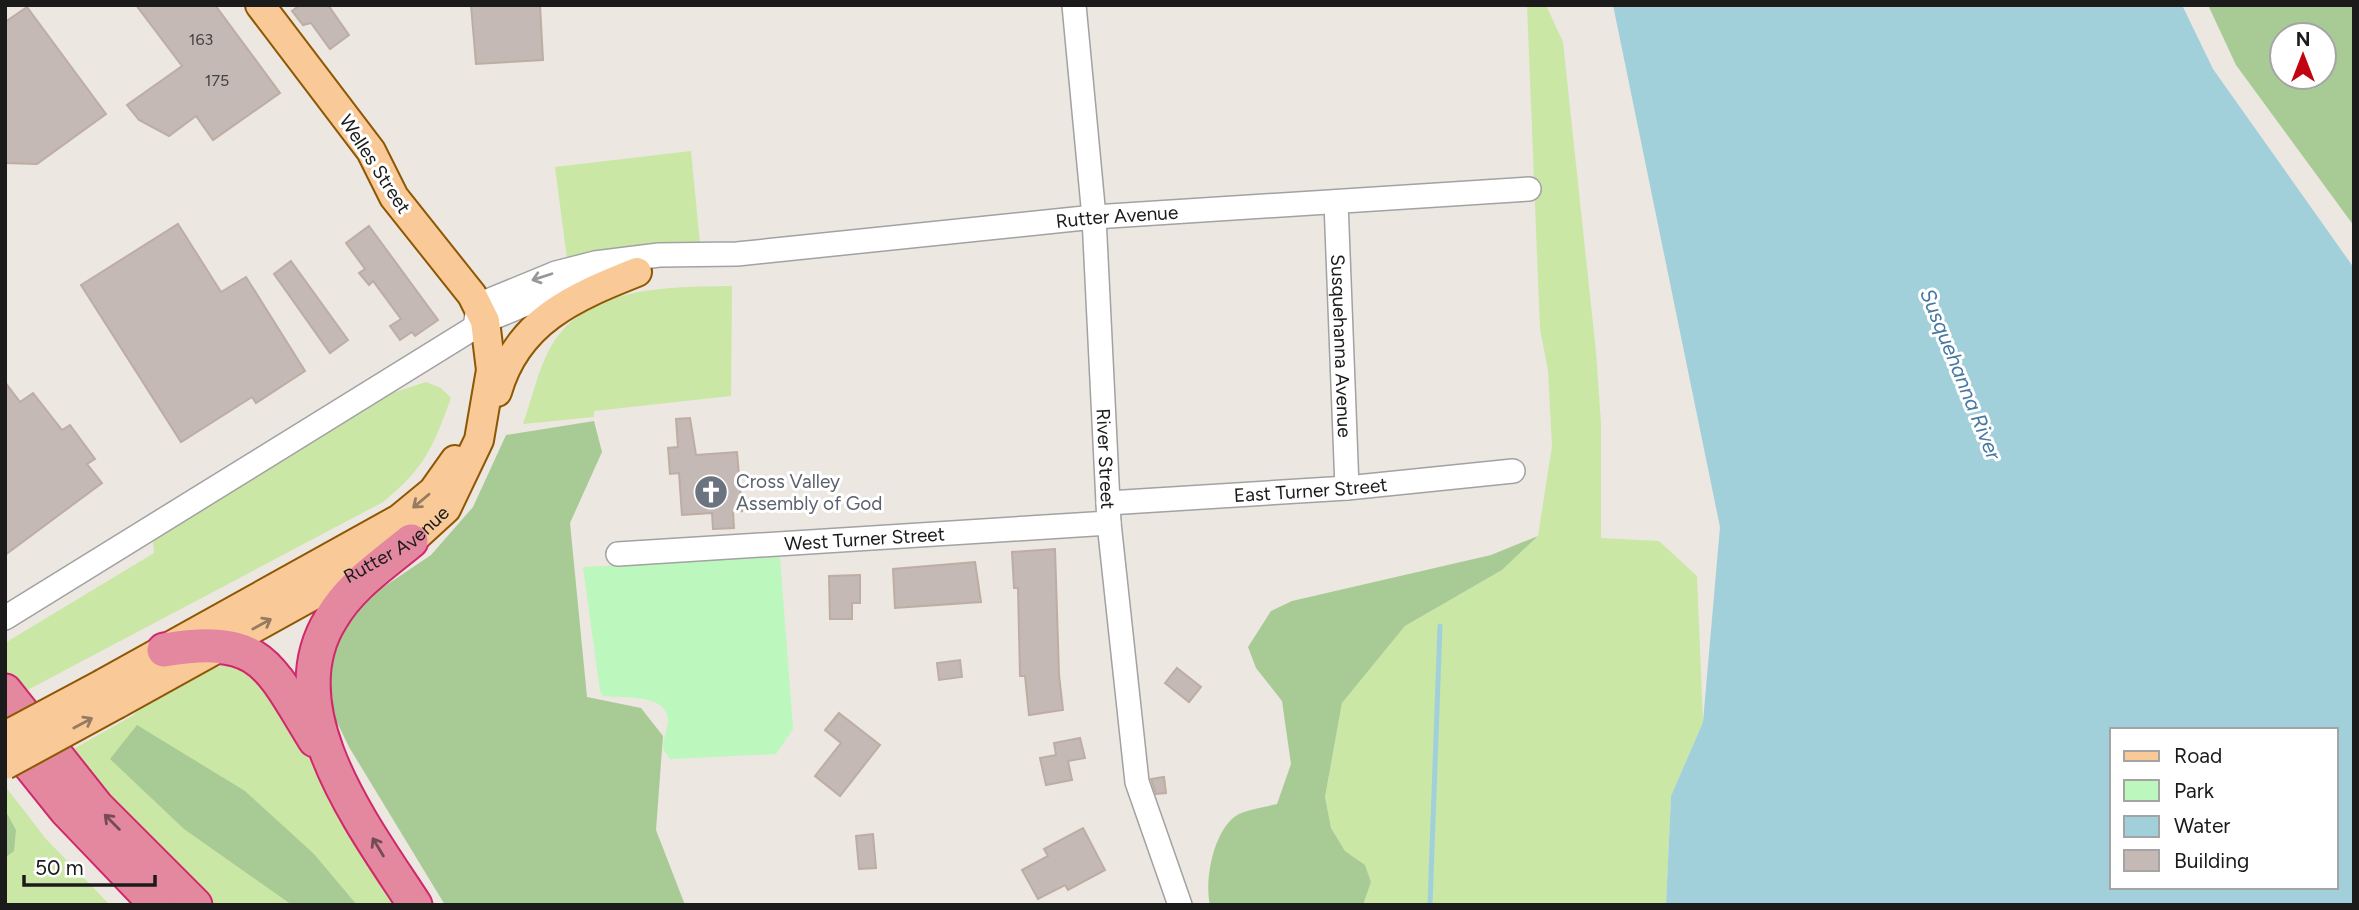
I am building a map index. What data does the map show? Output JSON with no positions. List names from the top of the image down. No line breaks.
{"streets":{"main road":["Welles Street","Rutter Avenue"],"street":["Susquehanna Avenue","River Street","East Turner Street","West Turner Street"]},"crossings":[["Welles Street","Rutter Avenue"],["Rutter Avenue","Susquehanna Avenue"],["Rutter Avenue","River Street"],["Susquehanna Avenue","East Turner Street"],["River Street","East Turner Street"],["River Street","West Turner Street"],["East Turner Street","West Turner Street"]],"water":["Susquehanna River"],"places":{"church":["Cross Valley Assembly of God"]},"house_numbers":["163","175"],"legend":["Road","Park","Water","Building"],"scale_bar":"50 m","north":"top"}
